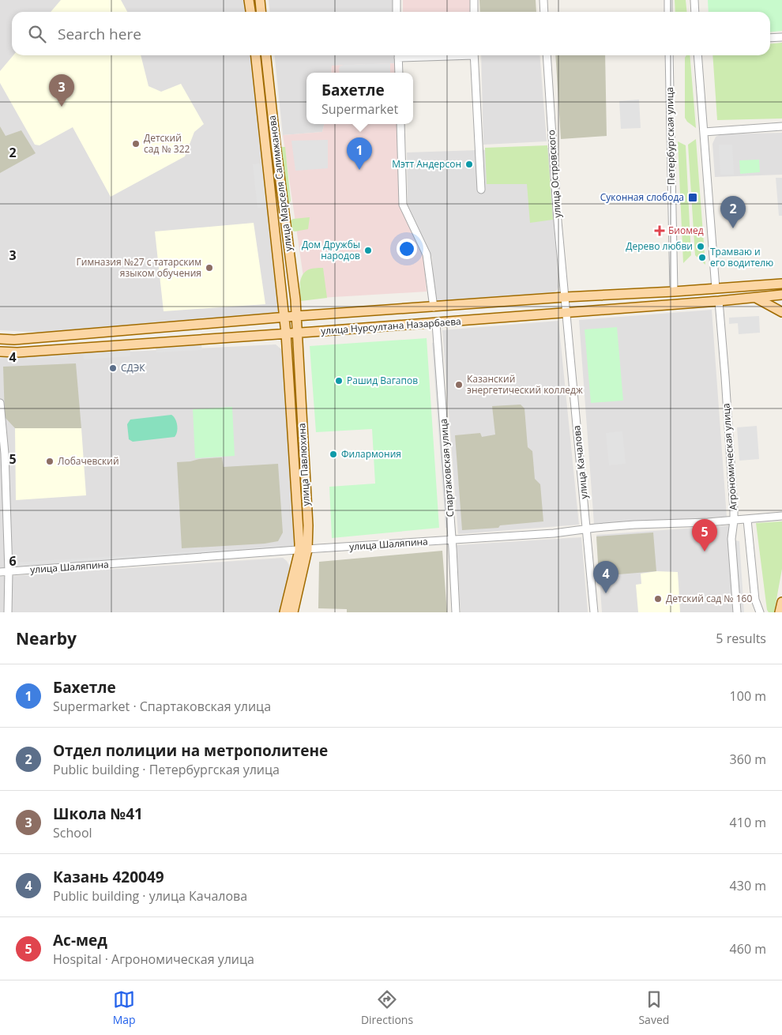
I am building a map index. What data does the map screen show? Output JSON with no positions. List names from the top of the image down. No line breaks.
{"streets":{"main road":["улица Марселя Салимжанова","улица Нурсултана Назарбаева","улица Павлюхина"],"street":["Петербургская улица","улица Островского","Агрономическая улица","улица Качалова","Спартаковская улица","улица Шаляпина"]},"crossings":[["Петербургская улица","улица Нурсултана Назарбаева"],["улица Островского","улица Нурсултана Назарбаева"],["улица Островского","улица Качалова"],["улица Марселя Салимжанова","улица Нурсултана Назарбаева"],["улица Марселя Салимжанова","улица Павлюхина"],["улица Нурсултана Назарбаева","Агрономическая улица"],["улица Нурсултана Назарбаева","улица Качалова"],["улица Нурсултана Назарбаева","улица Павлюхина"],["улица Нурсултана Назарбаева","Спартаковская улица"],["Агрономическая улица","улица Шаляпина"],["улица Качалова","улица Шаляпина"],["улица Павлюхина","улица Шаляпина"],["Спартаковская улица","улица Шаляпина"]],"places":{"other":["Детский сад № 322","Мэтт Андерсон","Дерево любви","Дом Дружбы народов","Трамваю и его водителю","Гимназия №27 с татарским языком обучения","СДЭК","Рашид Вагапов","Казанский энергетический колледж","Филармония","Лобачевский","Детский сад № 160"],"transit":["Суконная слобода"],"health":["Биомед"]},"page":{"search":"Search here","popup":["Бахетле","Supermarket"],"pins":["3","1","2","5","4"],"heading":["Nearby","5 results"],"list":[{"mark":"1","name":"Бахетле","note":"Supermarket · Спартаковская улица","value":"100 m"},{"mark":"2","name":"Отдел полиции на метрополитене","note":"Public building · Петербургская улица","value":"360 m"},{"mark":"3","name":"Школа №41","note":"School","value":"410 m"},{"mark":"4","name":"Казань 420049","note":"Public building · улица Качалова","value":"430 m"},{"mark":"5","name":"Ас-мед","note":"Hospital · Агрономическая улица","value":"460 m"}],"nav":["Map","Directions","Saved"]},"grid":{"rows":["2","3","4","5","6"]}}
